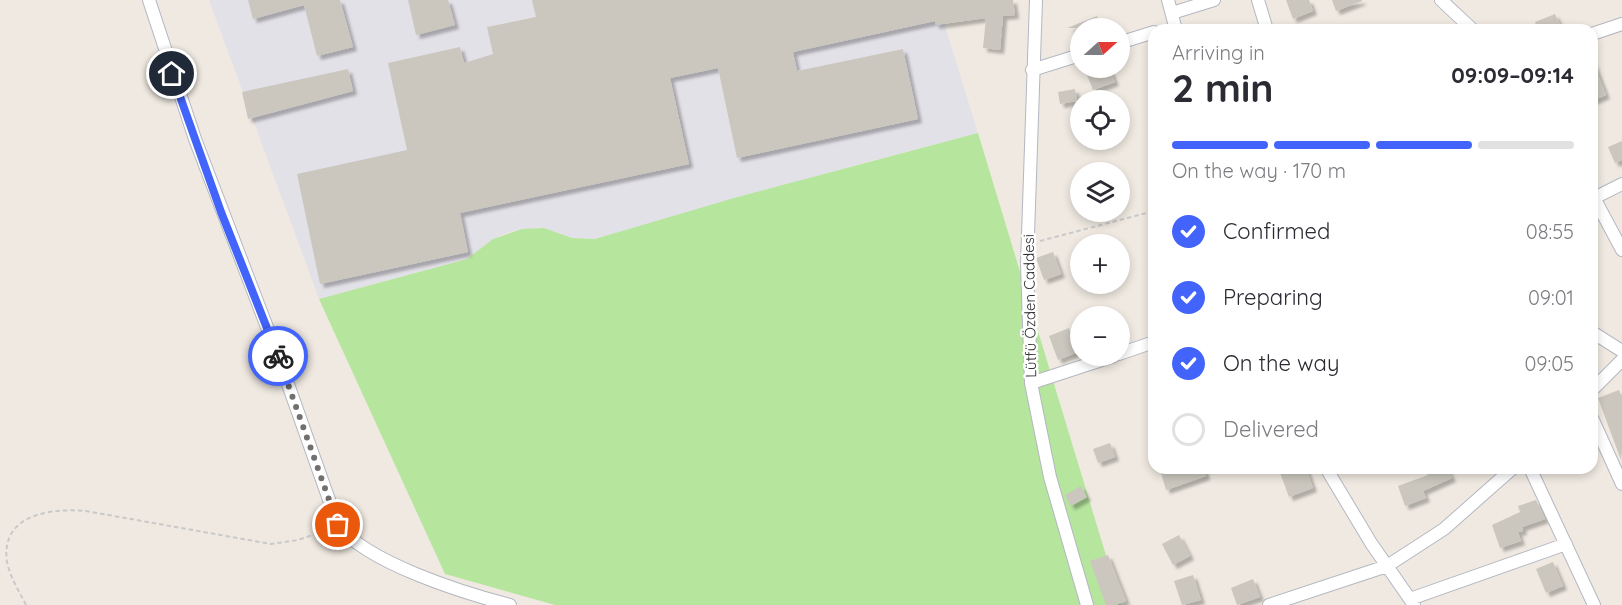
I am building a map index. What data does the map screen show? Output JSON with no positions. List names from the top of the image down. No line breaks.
{"streets":{"street":["Lütfü Özden Caddesi"]},"north":"right","page":{"map_buttons":["+","−"],"heading":["2 min","Arriving in","09:09–09:14"],"bar":"On the way · 170 m","list":[["Confirmed","08:55"],["Preparing","09:01"],["On the way","09:05"],"Delivered"]}}
